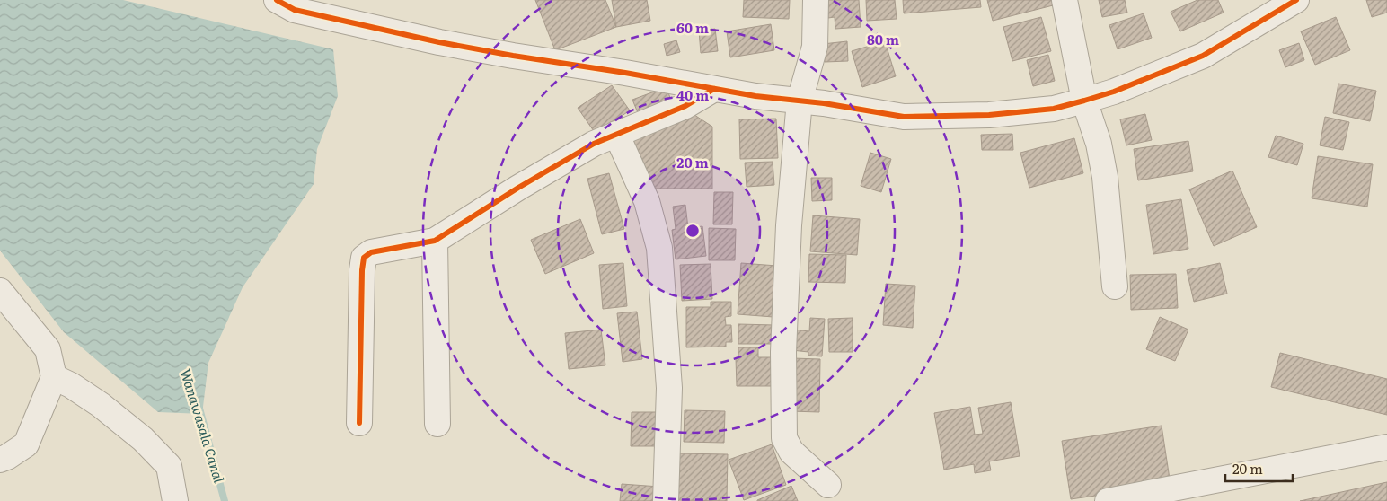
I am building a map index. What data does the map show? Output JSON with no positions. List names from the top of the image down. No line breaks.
{"water":["Wanawasala Canal"],"scale_bar":"20 m","rings":["60 m","80 m","40 m","20 m"]}
